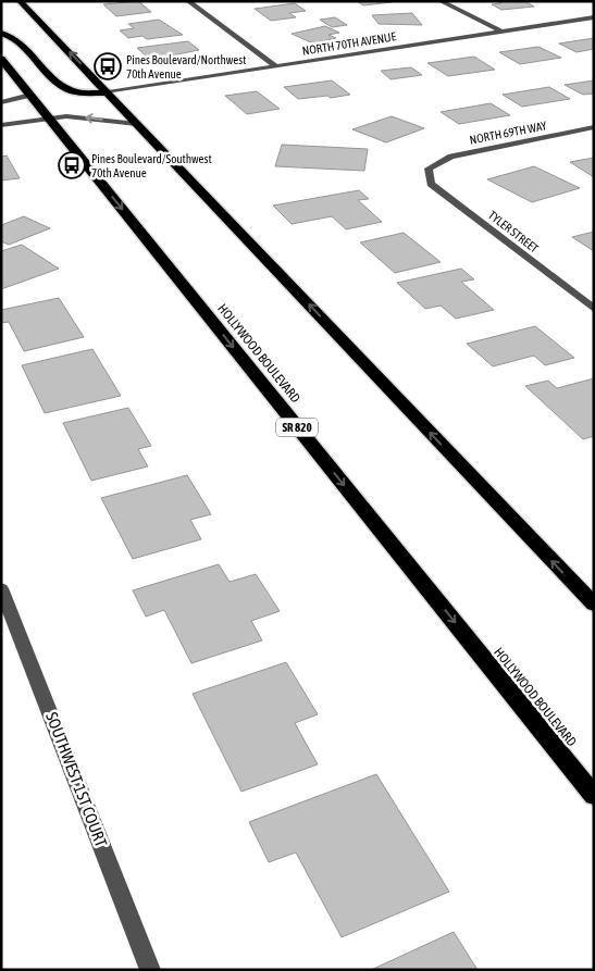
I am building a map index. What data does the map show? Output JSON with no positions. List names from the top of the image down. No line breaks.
{"streets":{"highway":["HOLLYWOOD BOULEVARD","SR 820"],"street":["NORTH 70TH AVENUE","NORTH 69TH WAY","TYLER STREET","SOUTHWEST 1ST COURT"]},"crossings":[["NORTH 69TH WAY","TYLER STREET"]],"places":{"bus stop":["Pines Boulevard/Northwest 70th Avenue","Pines Boulevard/Southwest 70th Avenue"]}}
